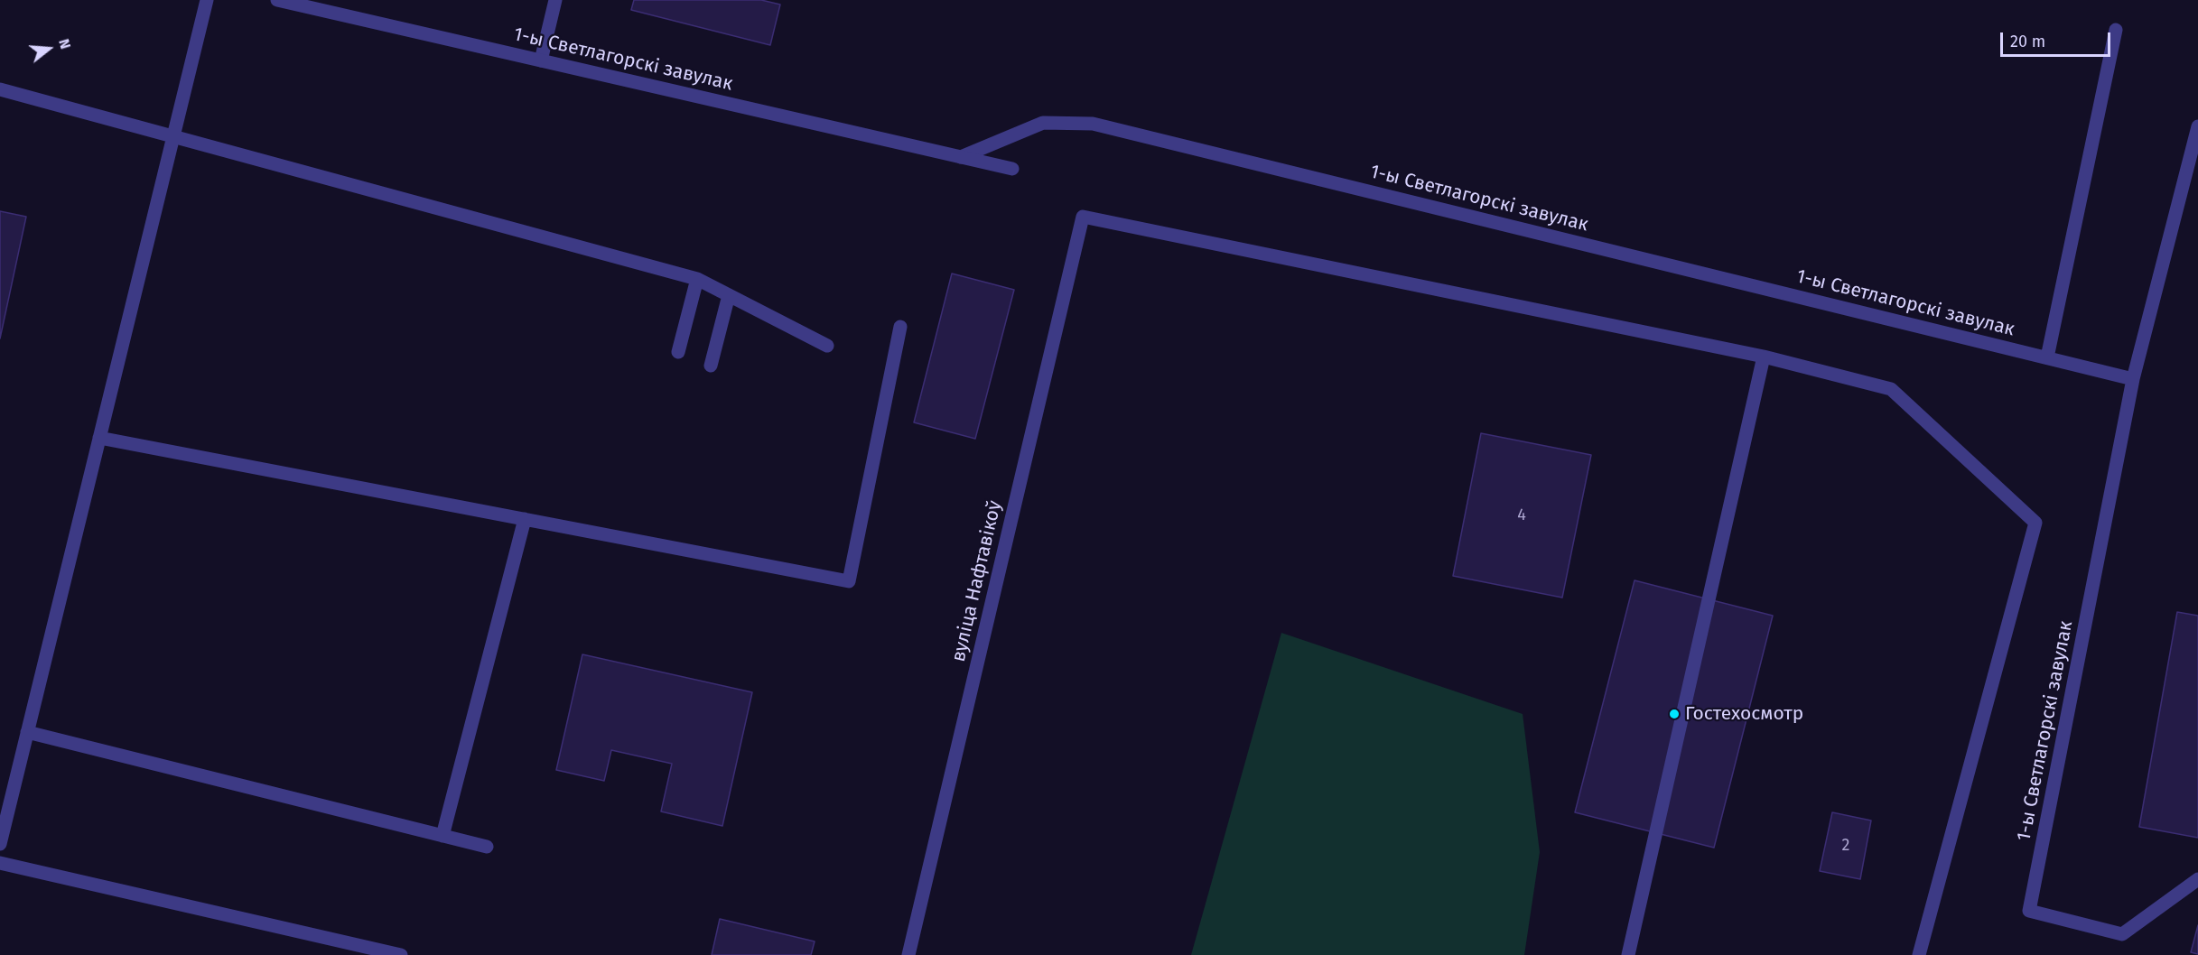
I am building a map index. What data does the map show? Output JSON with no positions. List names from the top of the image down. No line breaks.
{"streets":{"street":["1-ы Светлагорскі завулак","вуліца Нафтавікоў"]},"places":["Гостехосмотр"],"house_numbers":["4","2"],"scale_bar":"20 m","north":"right"}
